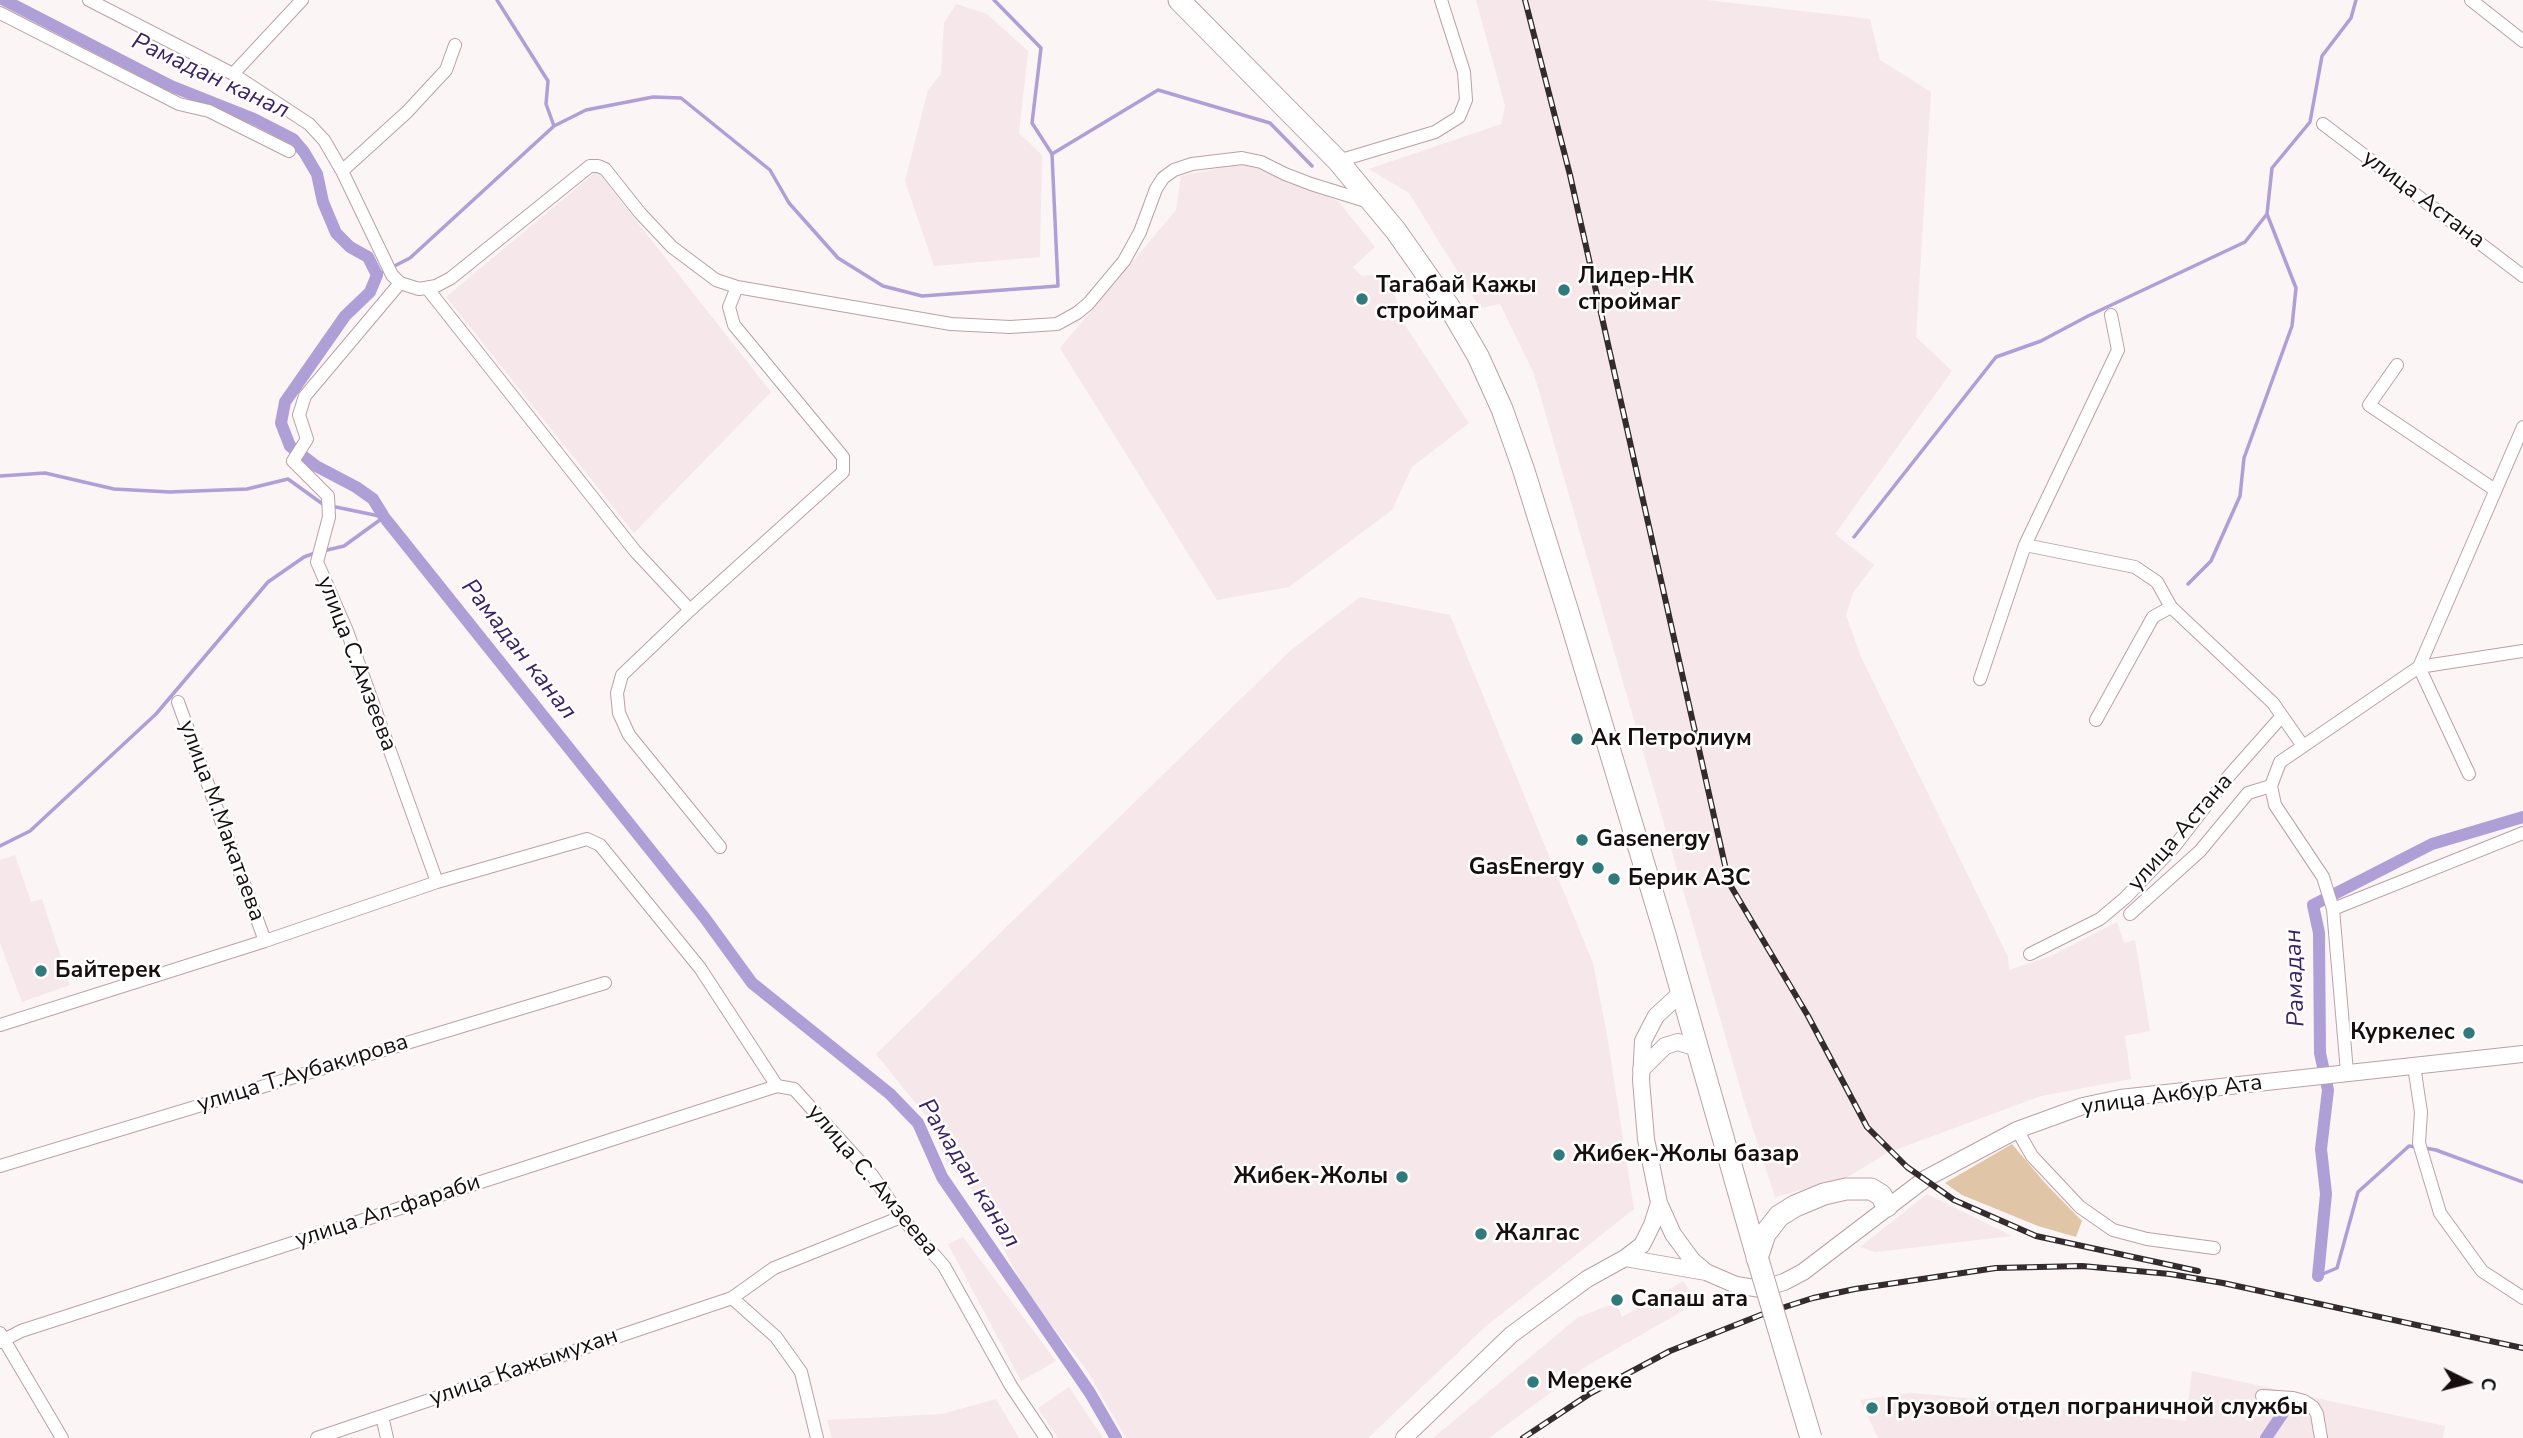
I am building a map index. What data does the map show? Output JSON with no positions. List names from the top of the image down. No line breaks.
{"streets":{"main road":["улица Акбур Ата"],"street":["улица Астана","улица С.Амзеева","улица М.Макатаева","улица Т.Аубакирова","улица С. Амзеева","улица Ал-фараби","улица Кажымухан"]},"crossings":[["улица Астана","улица Акбур Ата"],["улица С.Амзеева","улица М.Макатаева"],["улица С.Амзеева","улица С. Амзеева"],["улица М.Макатаева","улица С. Амзеева"],["улица С. Амзеева","улица Ал-фараби"],["улица С. Амзеева","улица Кажымухан"]],"water":["Рамадан канал","Рамадан"],"places":["Лидер-НК строймаг","Тагабай Кажы строймаг","Ак Петролиум","Gasenergy","GasEnergy","Берик АЗС","Байтерек","Куркелес","Жибек-Жолы базар","Жибек-Жолы","Жалгас","Сапаш ата","Мереке","Грузовой отдел пограничной службы"],"north":"right"}
